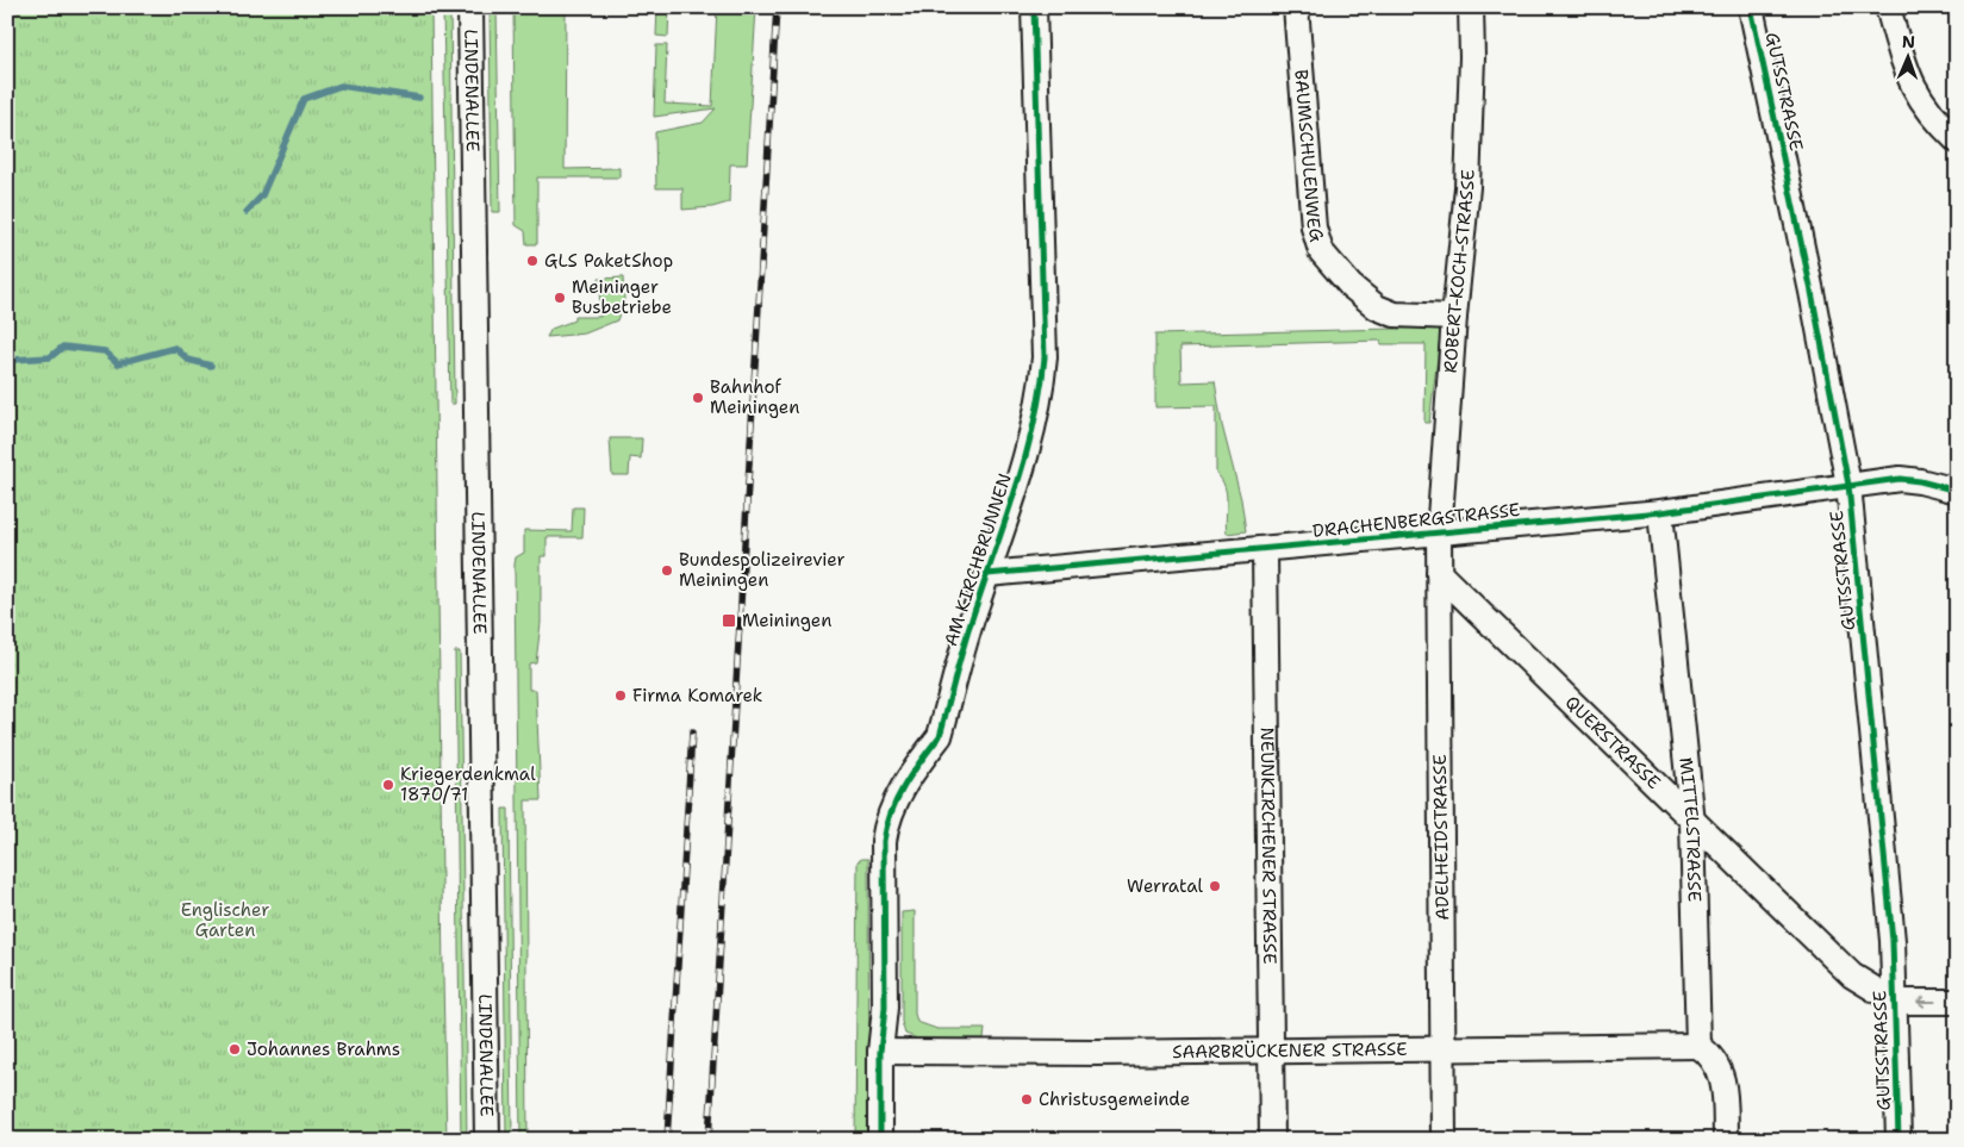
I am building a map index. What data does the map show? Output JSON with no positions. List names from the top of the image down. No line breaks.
{"streets":{"street":["LINDENALLEE","GUTSSTRASSE","BAUMSCHULENWEG","ROBERT-KOCH-STRASSE","DRACHENBERGSTRASSE","AM KIRCHBRUNNEN","QUERSTRASSE","MITTELSTRASSE","ADELHEIDSTRASSE","NEUNKIRCHENER STRASSE","SAARBRÜCKENER STRASSE"]},"crossings":[["GUTSSTRASSE","DRACHENBERGSTRASSE"],["GUTSSTRASSE","QUERSTRASSE"],["BAUMSCHULENWEG","ROBERT-KOCH-STRASSE"],["ROBERT-KOCH-STRASSE","DRACHENBERGSTRASSE"],["ROBERT-KOCH-STRASSE","ADELHEIDSTRASSE"],["DRACHENBERGSTRASSE","AM KIRCHBRUNNEN"],["DRACHENBERGSTRASSE","MITTELSTRASSE"],["DRACHENBERGSTRASSE","ADELHEIDSTRASSE"],["DRACHENBERGSTRASSE","NEUNKIRCHENER STRASSE"],["AM KIRCHBRUNNEN","SAARBRÜCKENER STRASSE"],["QUERSTRASSE","MITTELSTRASSE"],["QUERSTRASSE","ADELHEIDSTRASSE"],["MITTELSTRASSE","SAARBRÜCKENER STRASSE"],["ADELHEIDSTRASSE","SAARBRÜCKENER STRASSE"],["NEUNKIRCHENER STRASSE","SAARBRÜCKENER STRASSE"]],"parks":["Englischer Garten"],"places":{"other":["GLS PaketShop","Meininger Busbetriebe","Bahnhof Meiningen","Bundespolizeirevier Meiningen","Firma Komarek","Kriegerdenkmal 1870/71","Werratal","Johannes Brahms","Christusgemeinde"],"transit":["Meiningen"]},"north":"top"}
